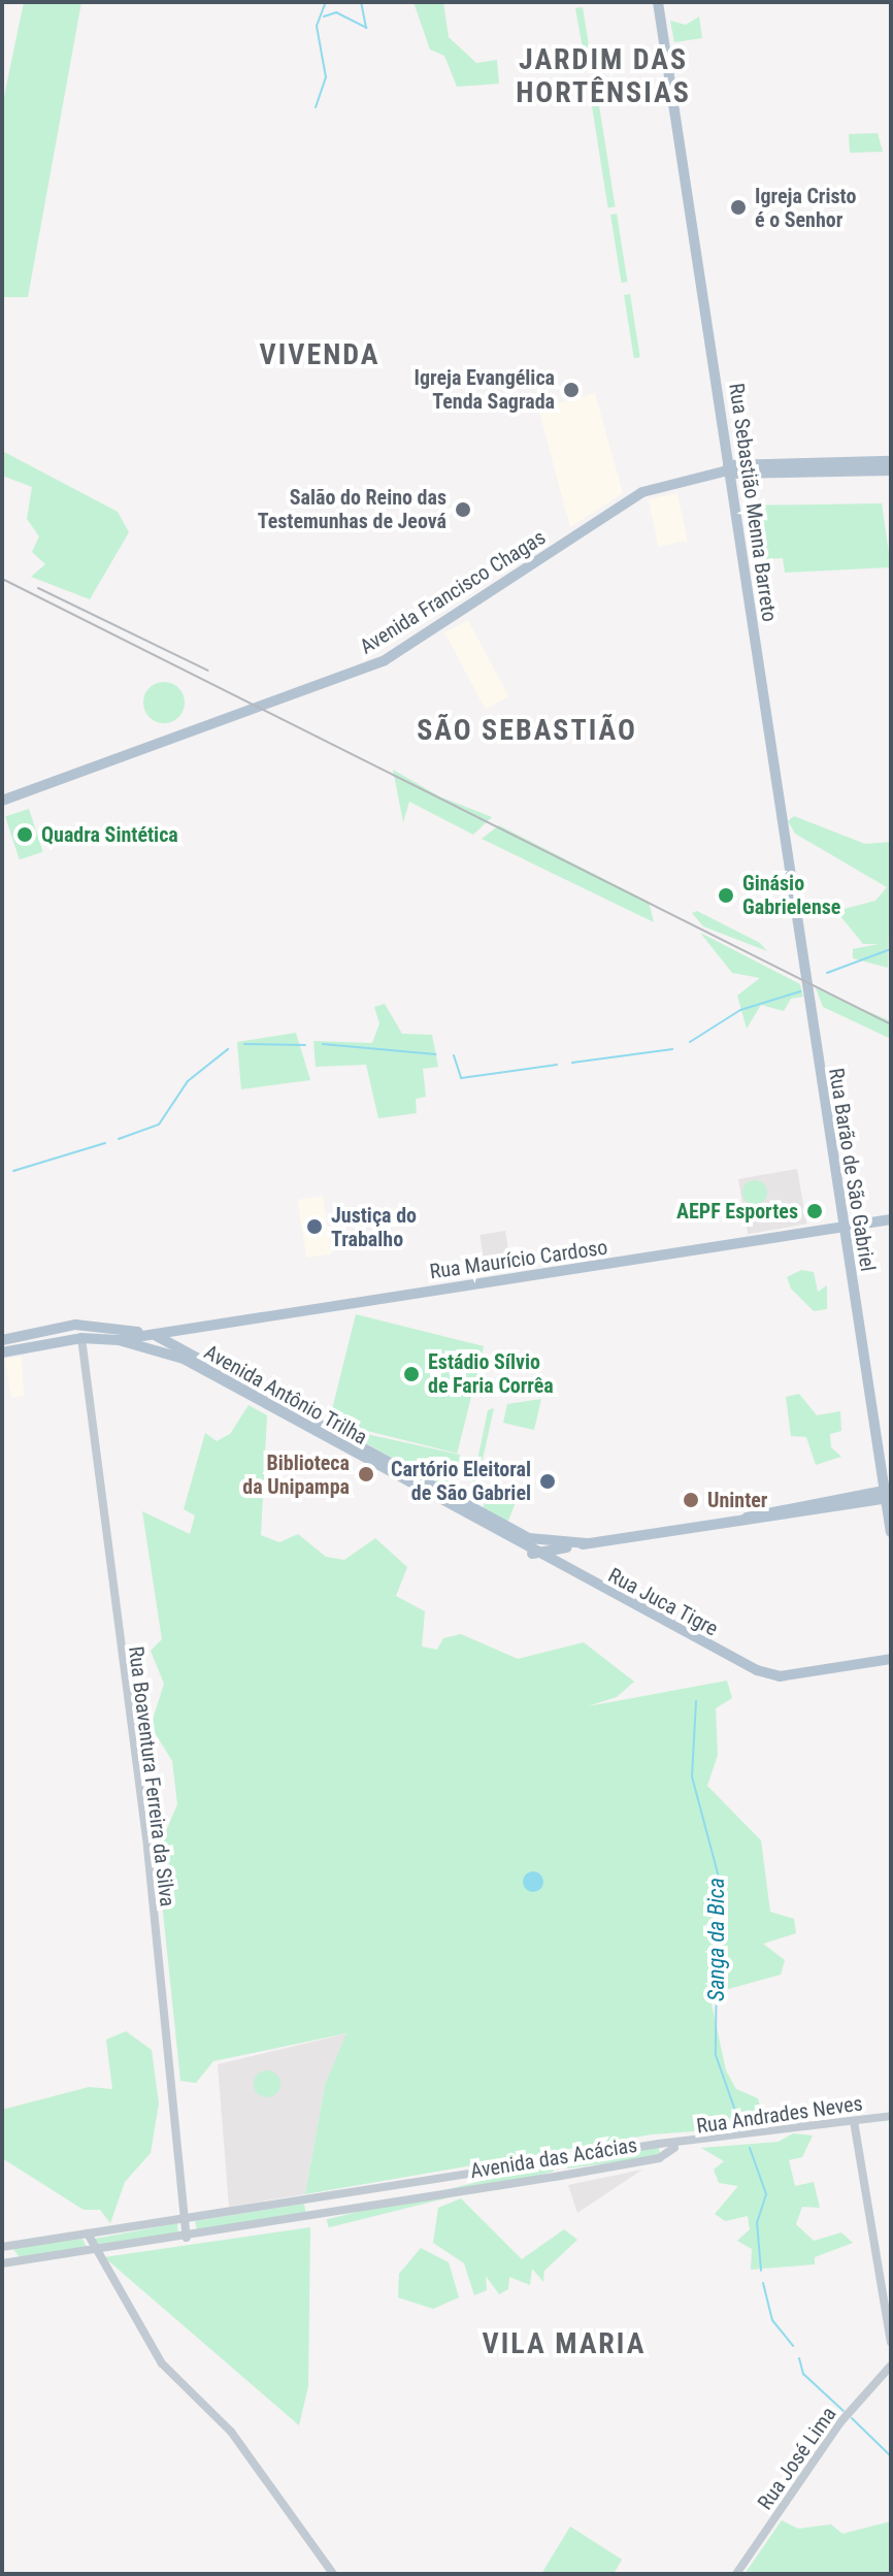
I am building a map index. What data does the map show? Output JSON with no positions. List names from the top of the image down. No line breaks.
{"streets":{"main road":["Rua Sebastião Menna Barreto","Avenida Francisco Chagas","Rua Barão de São Gabriel","Rua Maurício Cardoso","Avenida Antônio Trilha","Rua Juca Tigre"],"street":["Rua Boaventura Ferreira da Silva","Rua Andrades Neves","Avenida das Acácias","Rua José Lima"]},"crossings":[["Rua Sebastião Menna Barreto","Avenida Francisco Chagas"],["Rua Sebastião Menna Barreto","Rua Barão de São Gabriel"],["Rua Barão de São Gabriel","Rua Maurício Cardoso"],["Rua Maurício Cardoso","Avenida Antônio Trilha"],["Avenida Antônio Trilha","Rua Juca Tigre"],["Avenida Antônio Trilha","Rua Boaventura Ferreira da Silva"],["Rua Boaventura Ferreira da Silva","Avenida das Acácias"],["Rua Andrades Neves","Avenida das Acácias"]],"districts":["JARDIM DAS HORTÊNSIAS","VIVENDA","SÃO SEBASTIÃO","VILA MARIA"],"water":["Sanga da Bica"],"places":["Igreja Cristo é o Senhor","Igreja Evangélica Tenda Sagrada","Salão do Reino das Testemunhas de Jeová","Quadra Sintética","Ginásio Gabrielense","AEPF Esportes","Justiça do Trabalho","Estádio Sílvio de Faria Corrêa","Biblioteca da Unipampa","Cartório Eleitoral de São Gabriel","Uninter"]}
